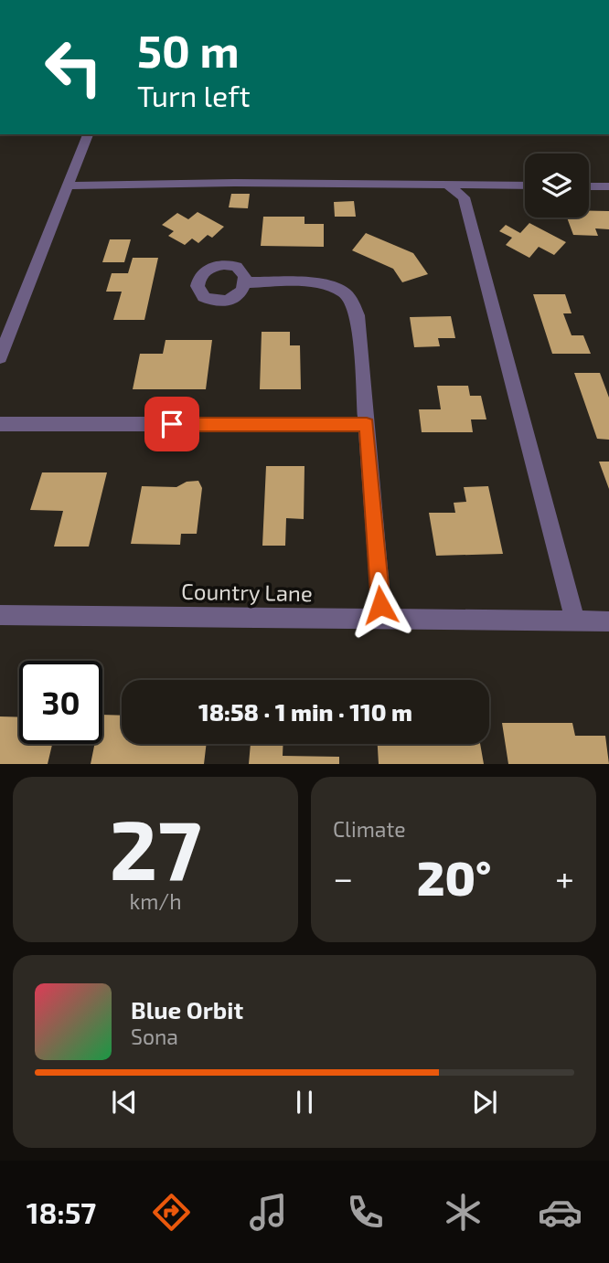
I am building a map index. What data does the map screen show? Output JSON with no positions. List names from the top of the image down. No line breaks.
{"streets":{"street":["Country Lane"]},"page":{"turn":["50 m","Turn left"],"limit":"30","trip":"18:58 · 1 min · 110 m","tile":[["27","km/h"],"Climate"],"heat":["−","20°","+"],"song":["Blue Orbit","Sona"],"tabs":"18:57"}}
